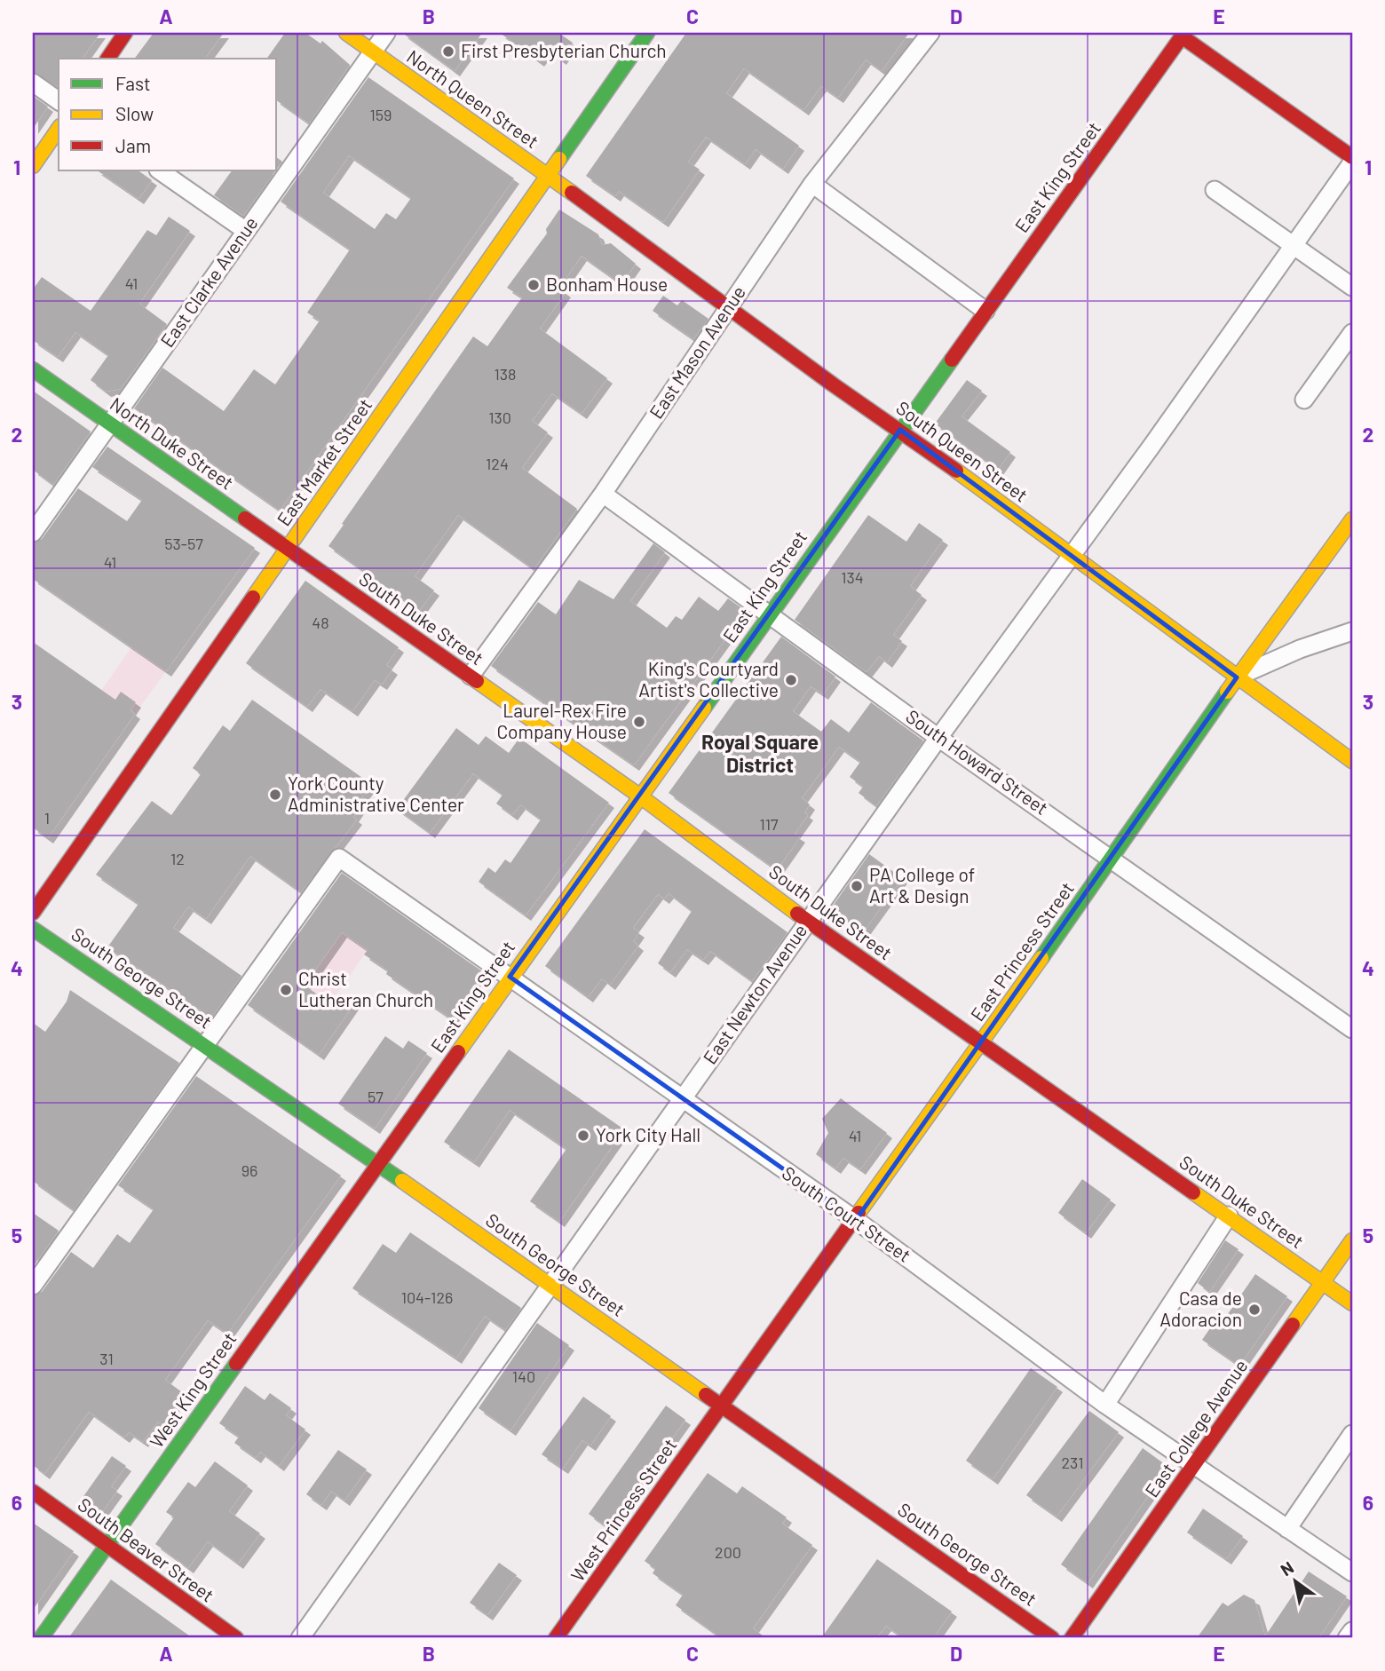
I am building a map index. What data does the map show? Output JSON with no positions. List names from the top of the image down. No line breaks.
{"streets":{"street":["North Queen Street","East King Street","East Clarke Avenue","East Mason Avenue","North Duke Street","South Queen Street","East Market Street","South Duke Street","South Howard Street","East Princess Street","South George Street","East Newton Avenue","South Court Street","West King Street","East College Avenue","West Princess Street","South Beaver Street"]},"crossings":[["North Queen Street","East Clarke Avenue"],["North Queen Street","South Queen Street"],["North Queen Street","East Market Street"],["East King Street","South Queen Street"],["East King Street","South Duke Street"],["East King Street","South Howard Street"],["East King Street","South George Street"],["East King Street","South Court Street"],["East King Street","West King Street"],["East Clarke Avenue","North Duke Street"],["East Mason Avenue","South Queen Street"],["East Mason Avenue","South Duke Street"],["East Mason Avenue","South Howard Street"],["North Duke Street","East Market Street"],["North Duke Street","South Duke Street"],["South Queen Street","East Market Street"],["South Queen Street","East Princess Street"],["South Queen Street","East Newton Avenue"],["East Market Street","South Duke Street"],["South Duke Street","East Princess Street"],["South Duke Street","East Newton Avenue"],["South Duke Street","East College Avenue"],["South Howard Street","East Princess Street"],["South Howard Street","East Newton Avenue"],["East Princess Street","South George Street"],["East Princess Street","South Court Street"],["East Princess Street","West Princess Street"],["South George Street","East Newton Avenue"],["South George Street","South Court Street"],["South George Street","West King Street"],["South George Street","West Princess Street"],["East Newton Avenue","South Court Street"],["South Court Street","East College Avenue"],["West King Street","South Beaver Street"]],"districts":["Royal Square District"],"places":["First Presbyterian Church","Bonham House","King's Courtyard Artist's Collective","Laurel-Rex Fire Company House","York County Administrative Center","PA College of Art & Design","Christ Lutheran Church","York City Hall","Casa de Adoracion"],"house_numbers":["159","41","138","130","124","53-57","41","134","48","1","117","12","57","41","96","104-126","31","140","231","200"],"legend":["Fast","Slow","Jam"],"north":"top left","grid":{"columns":["A","B","C","D","E"],"rows":["1","2","3","4","5","6"]}}
